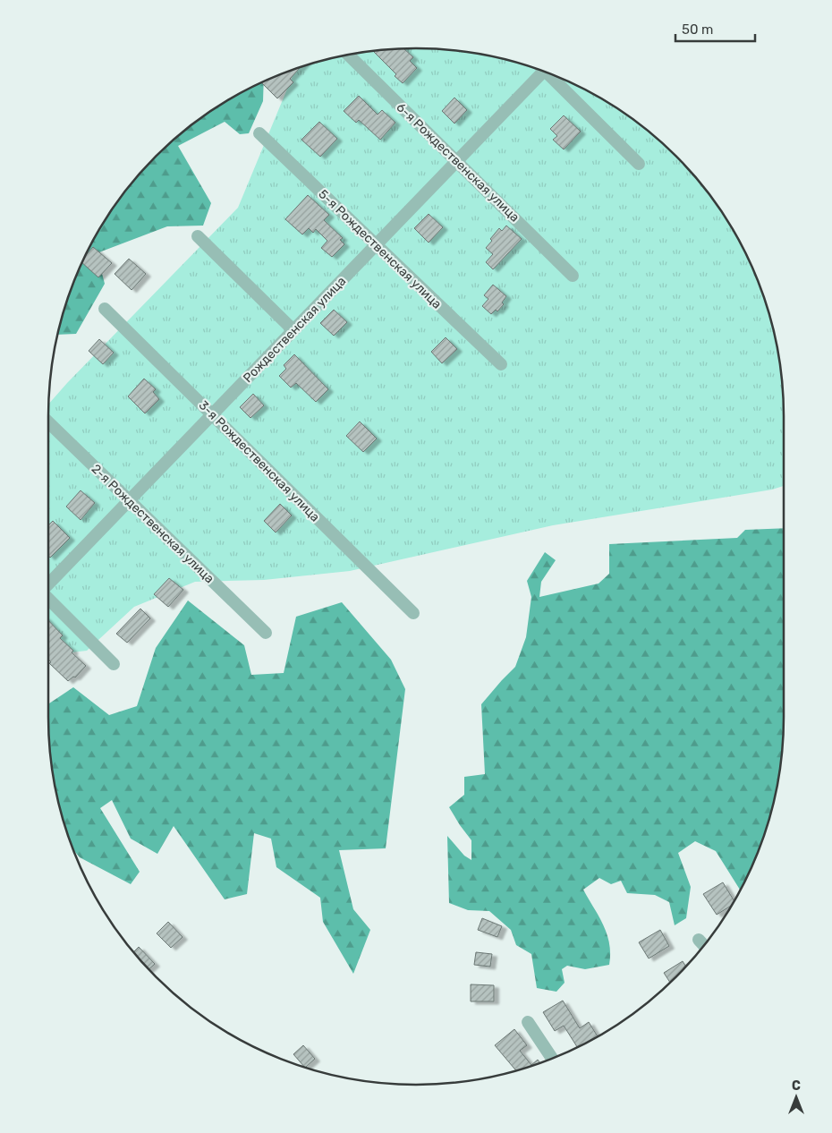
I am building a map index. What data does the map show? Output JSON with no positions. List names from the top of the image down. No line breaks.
{"streets":{"street":["6-я Рождественская улица","5-я Рождественская улица","Рождественская улица","3-я Рождественская улица","2-я Рождественская улица"]},"crossings":[["6-я Рождественская улица","Рождественская улица"],["5-я Рождественская улица","Рождественская улица"],["Рождественская улица","3-я Рождественская улица"],["Рождественская улица","2-я Рождественская улица"]],"scale_bar":"50 m","north":"top"}
